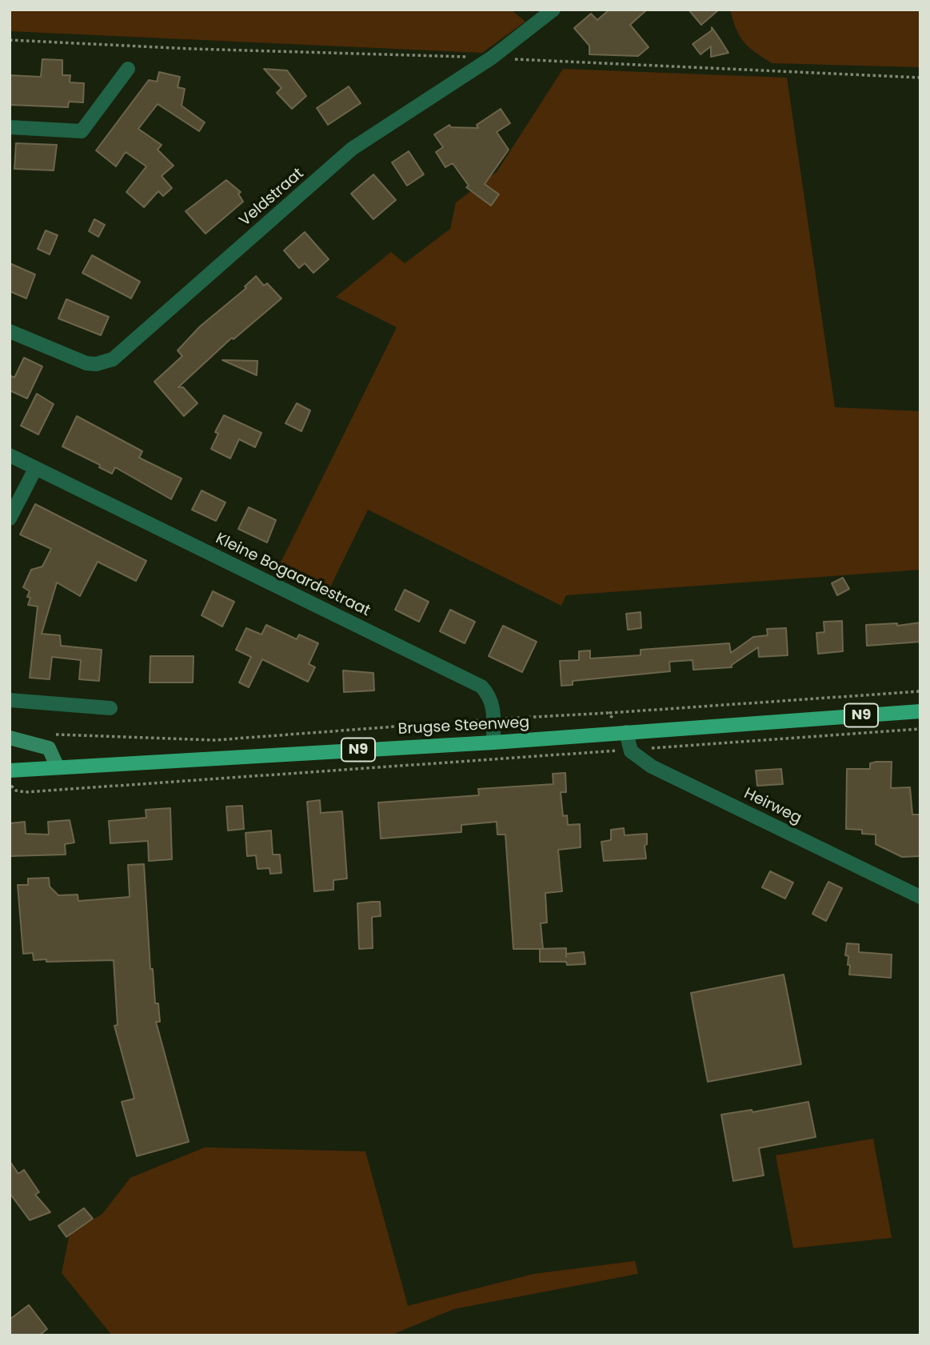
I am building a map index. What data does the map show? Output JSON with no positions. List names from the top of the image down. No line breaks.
{"streets":{"main road":["N9","Brugse Steenweg"],"street":["Veldstraat","Kleine Bogaardestraat","Heirweg"]},"crossings":[["Kleine Bogaardestraat","Brugse Steenweg"]]}
